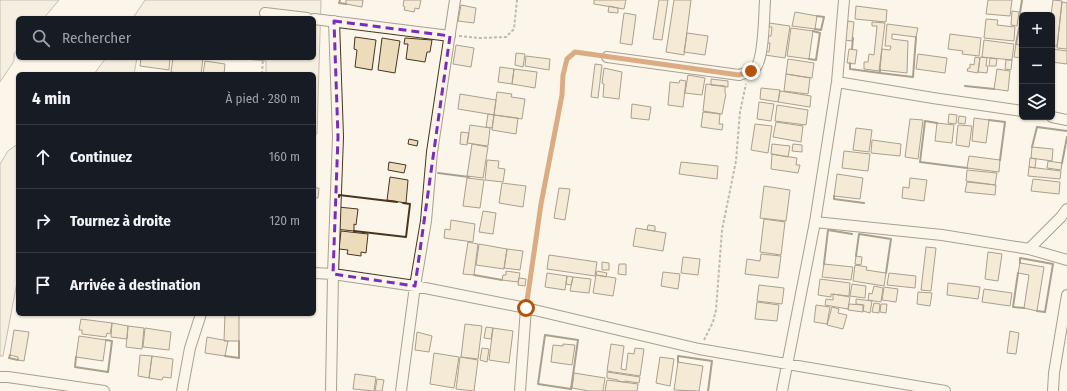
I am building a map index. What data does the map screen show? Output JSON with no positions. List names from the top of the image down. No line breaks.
{"page":{"map_buttons":["+","−"],"search":"Rechercher","heading":["4 min","À pied · 280 m"],"list":[["Continuez","160 m"],["Tournez à droite","120 m"],"Arrivée à destination"]}}
